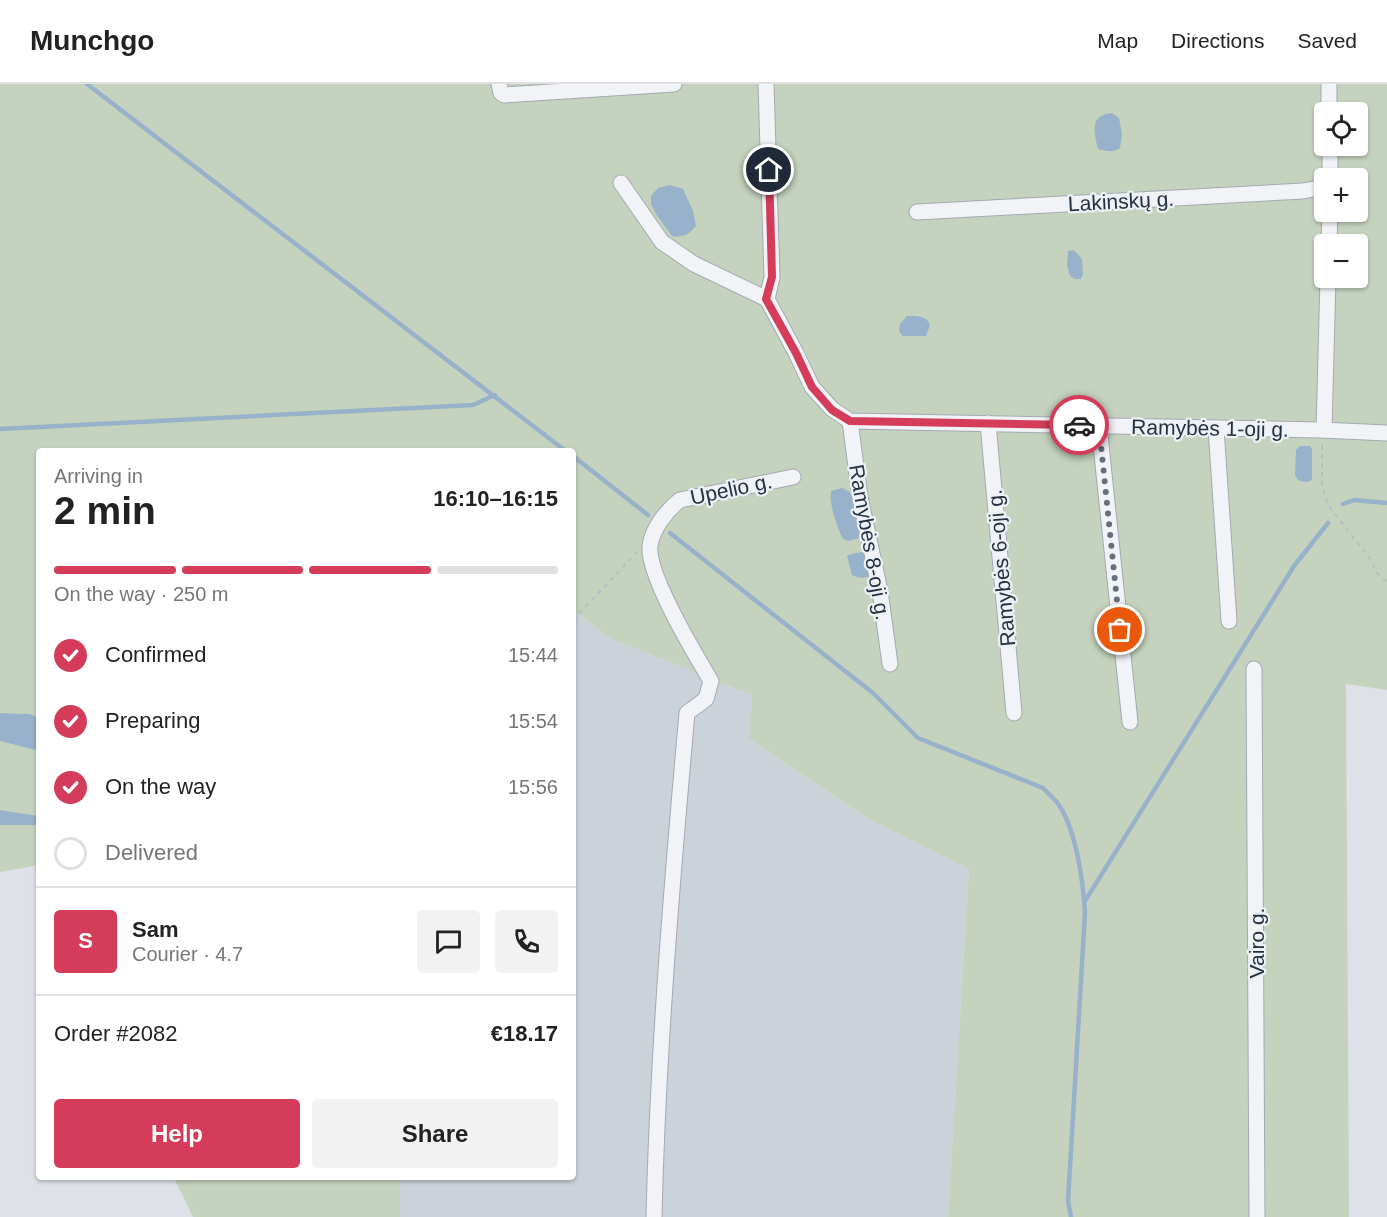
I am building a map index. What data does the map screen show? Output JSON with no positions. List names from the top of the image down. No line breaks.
{"streets":{"street":["Lakinskų g.","Ramybės 1-oji g.","Upelio g.","Ramybės 8-oji g.","Ramybės 6-oji g.","Vairo g."]},"crossings":[["Ramybės 1-oji g.","Ramybės 8-oji g."],["Ramybės 1-oji g.","Ramybės 6-oji g."]],"page":{"header":"Munchgo","nav":["Map","Directions","Saved"],"map_buttons":["+","−"],"heading":["2 min","Arriving in","16:10–16:15"],"panel":["Sam","Courier · 4.7","Order #2082","€18.17"],"bar":"On the way · 250 m","list":[["Confirmed","15:44"],["Preparing","15:54"],["On the way","15:56"],"Delivered"],"round":"S","buttons":["Help","Share"]}}
